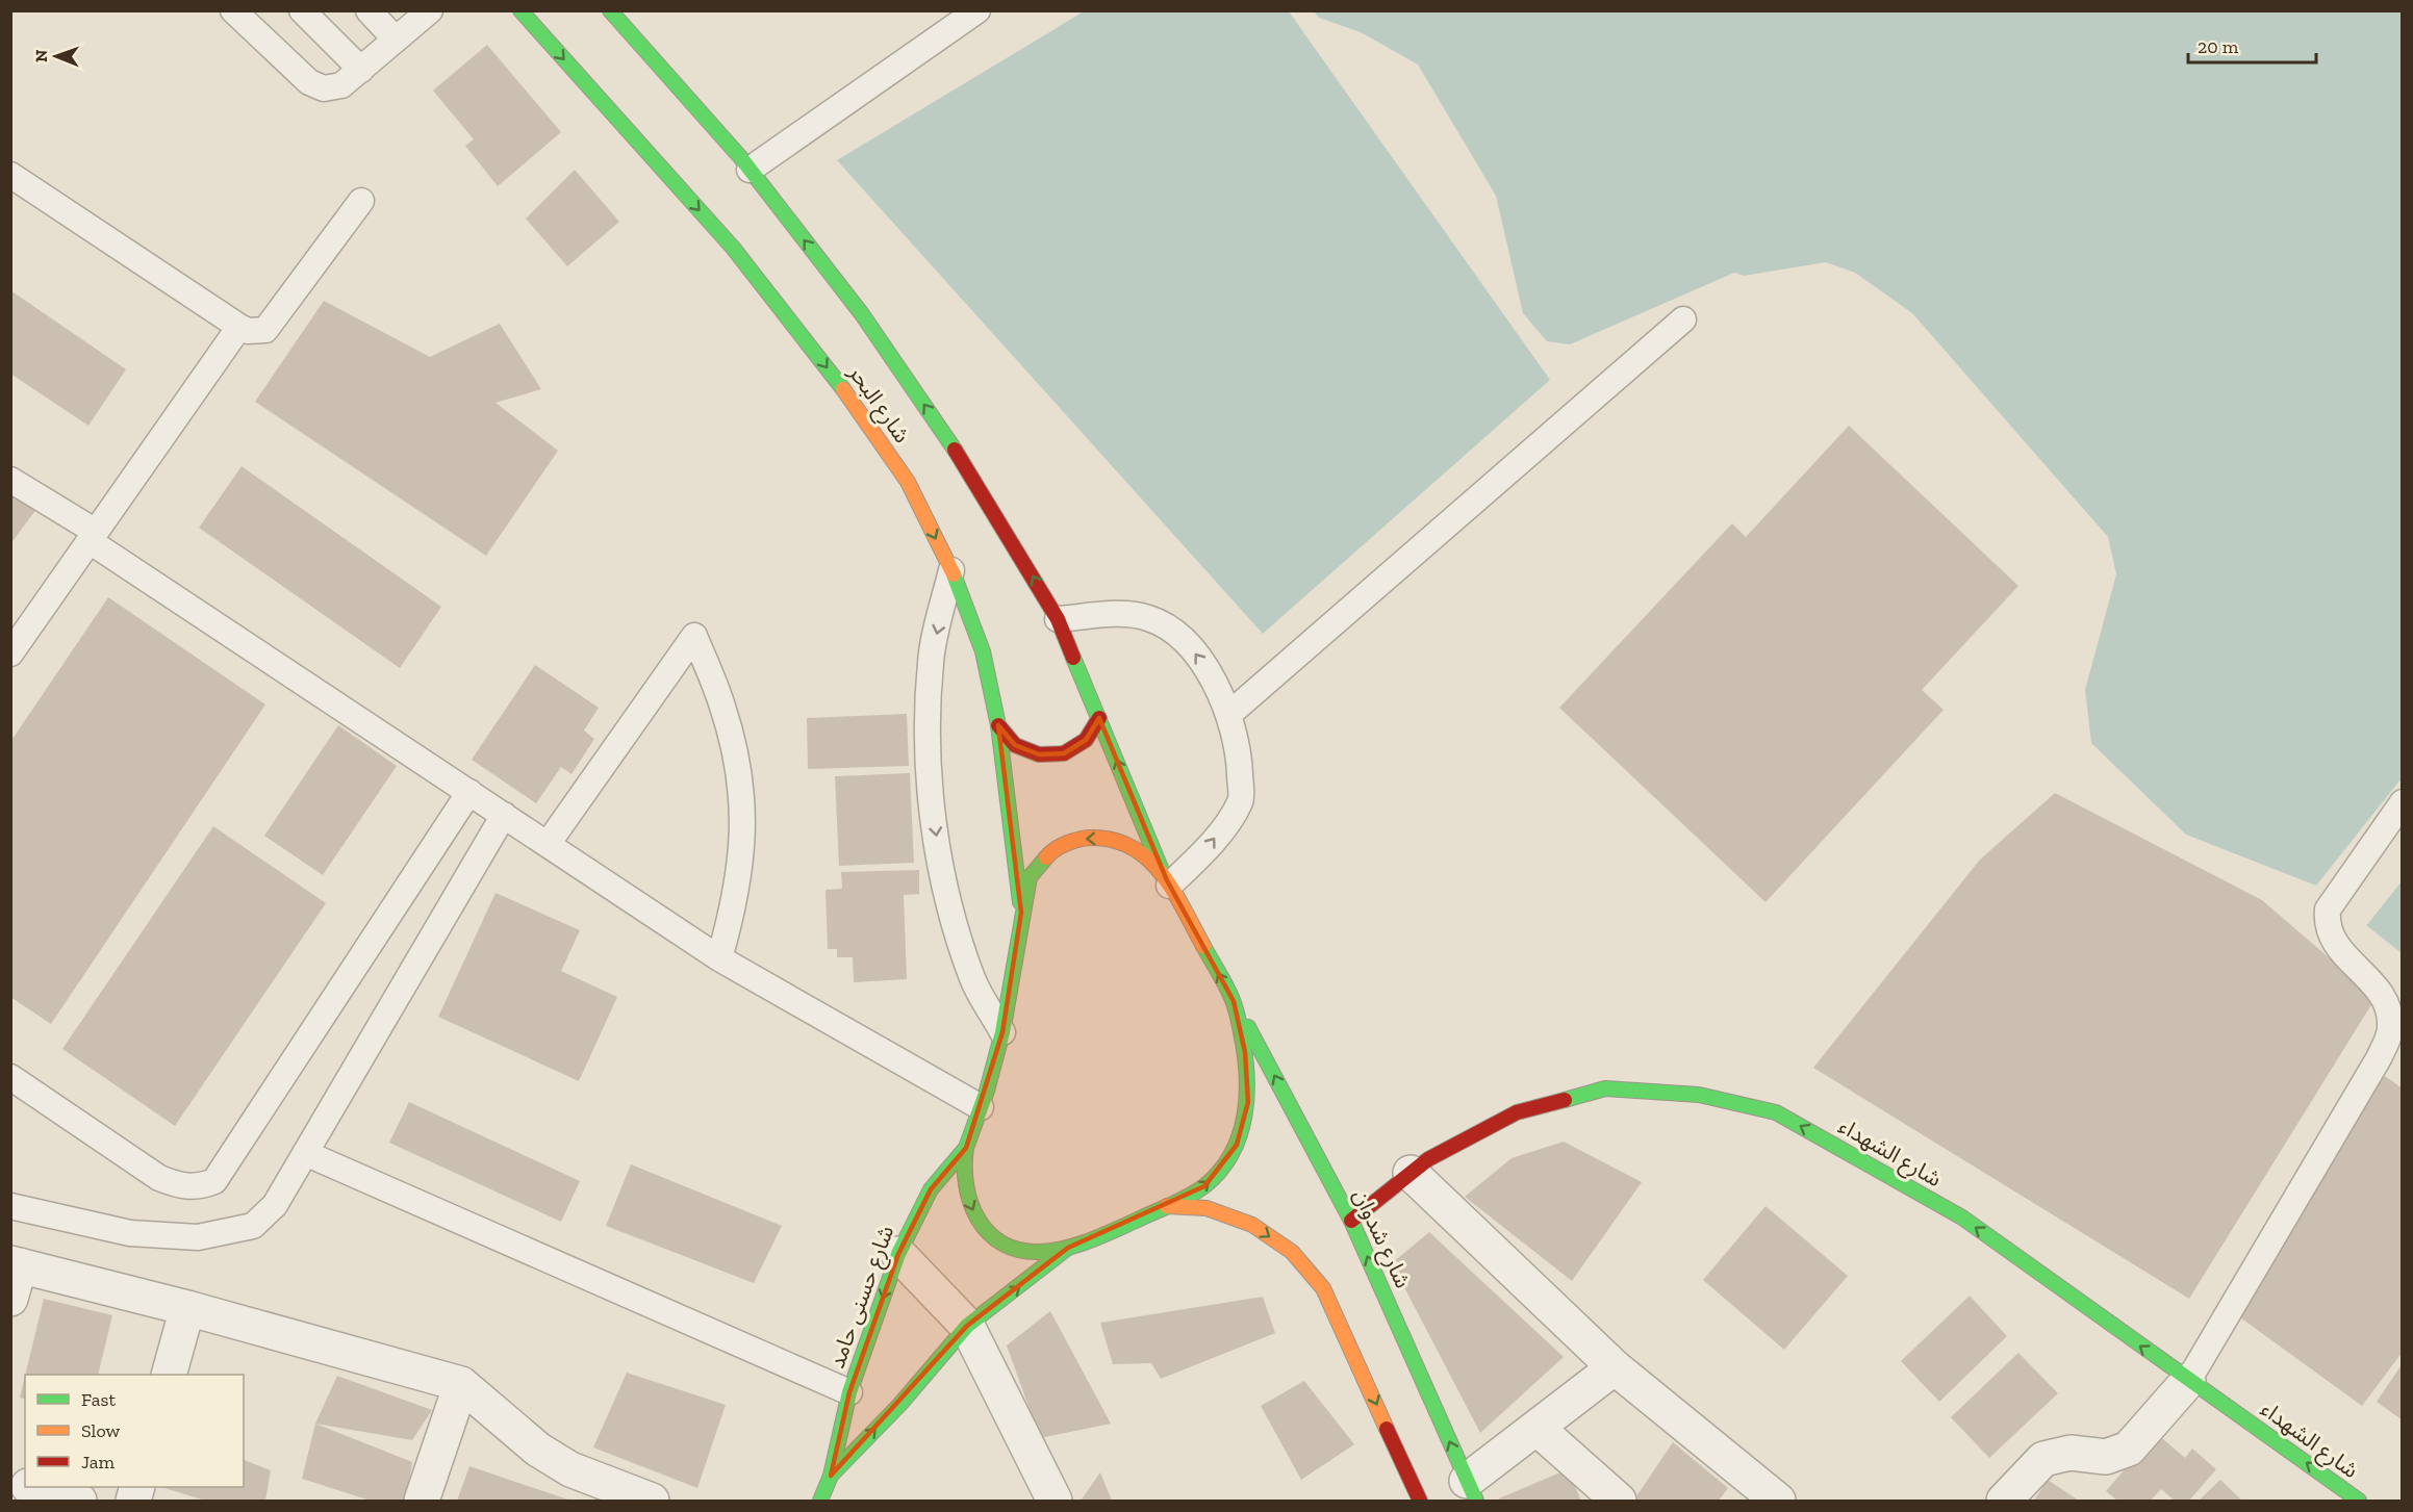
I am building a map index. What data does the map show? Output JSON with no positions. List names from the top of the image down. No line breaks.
{"streets":{"main road":["شارع البحر","شارع الشهداء","شارع شدوان","شارع حسنى حامد"]},"crossings":[["شارع البحر","شارع شدوان"],["شارع الشهداء","شارع شدوان"]],"one_way":["شارع الشهداء"],"legend":["Fast","Slow","Jam"],"scale_bar":"20 m","north":"left"}
